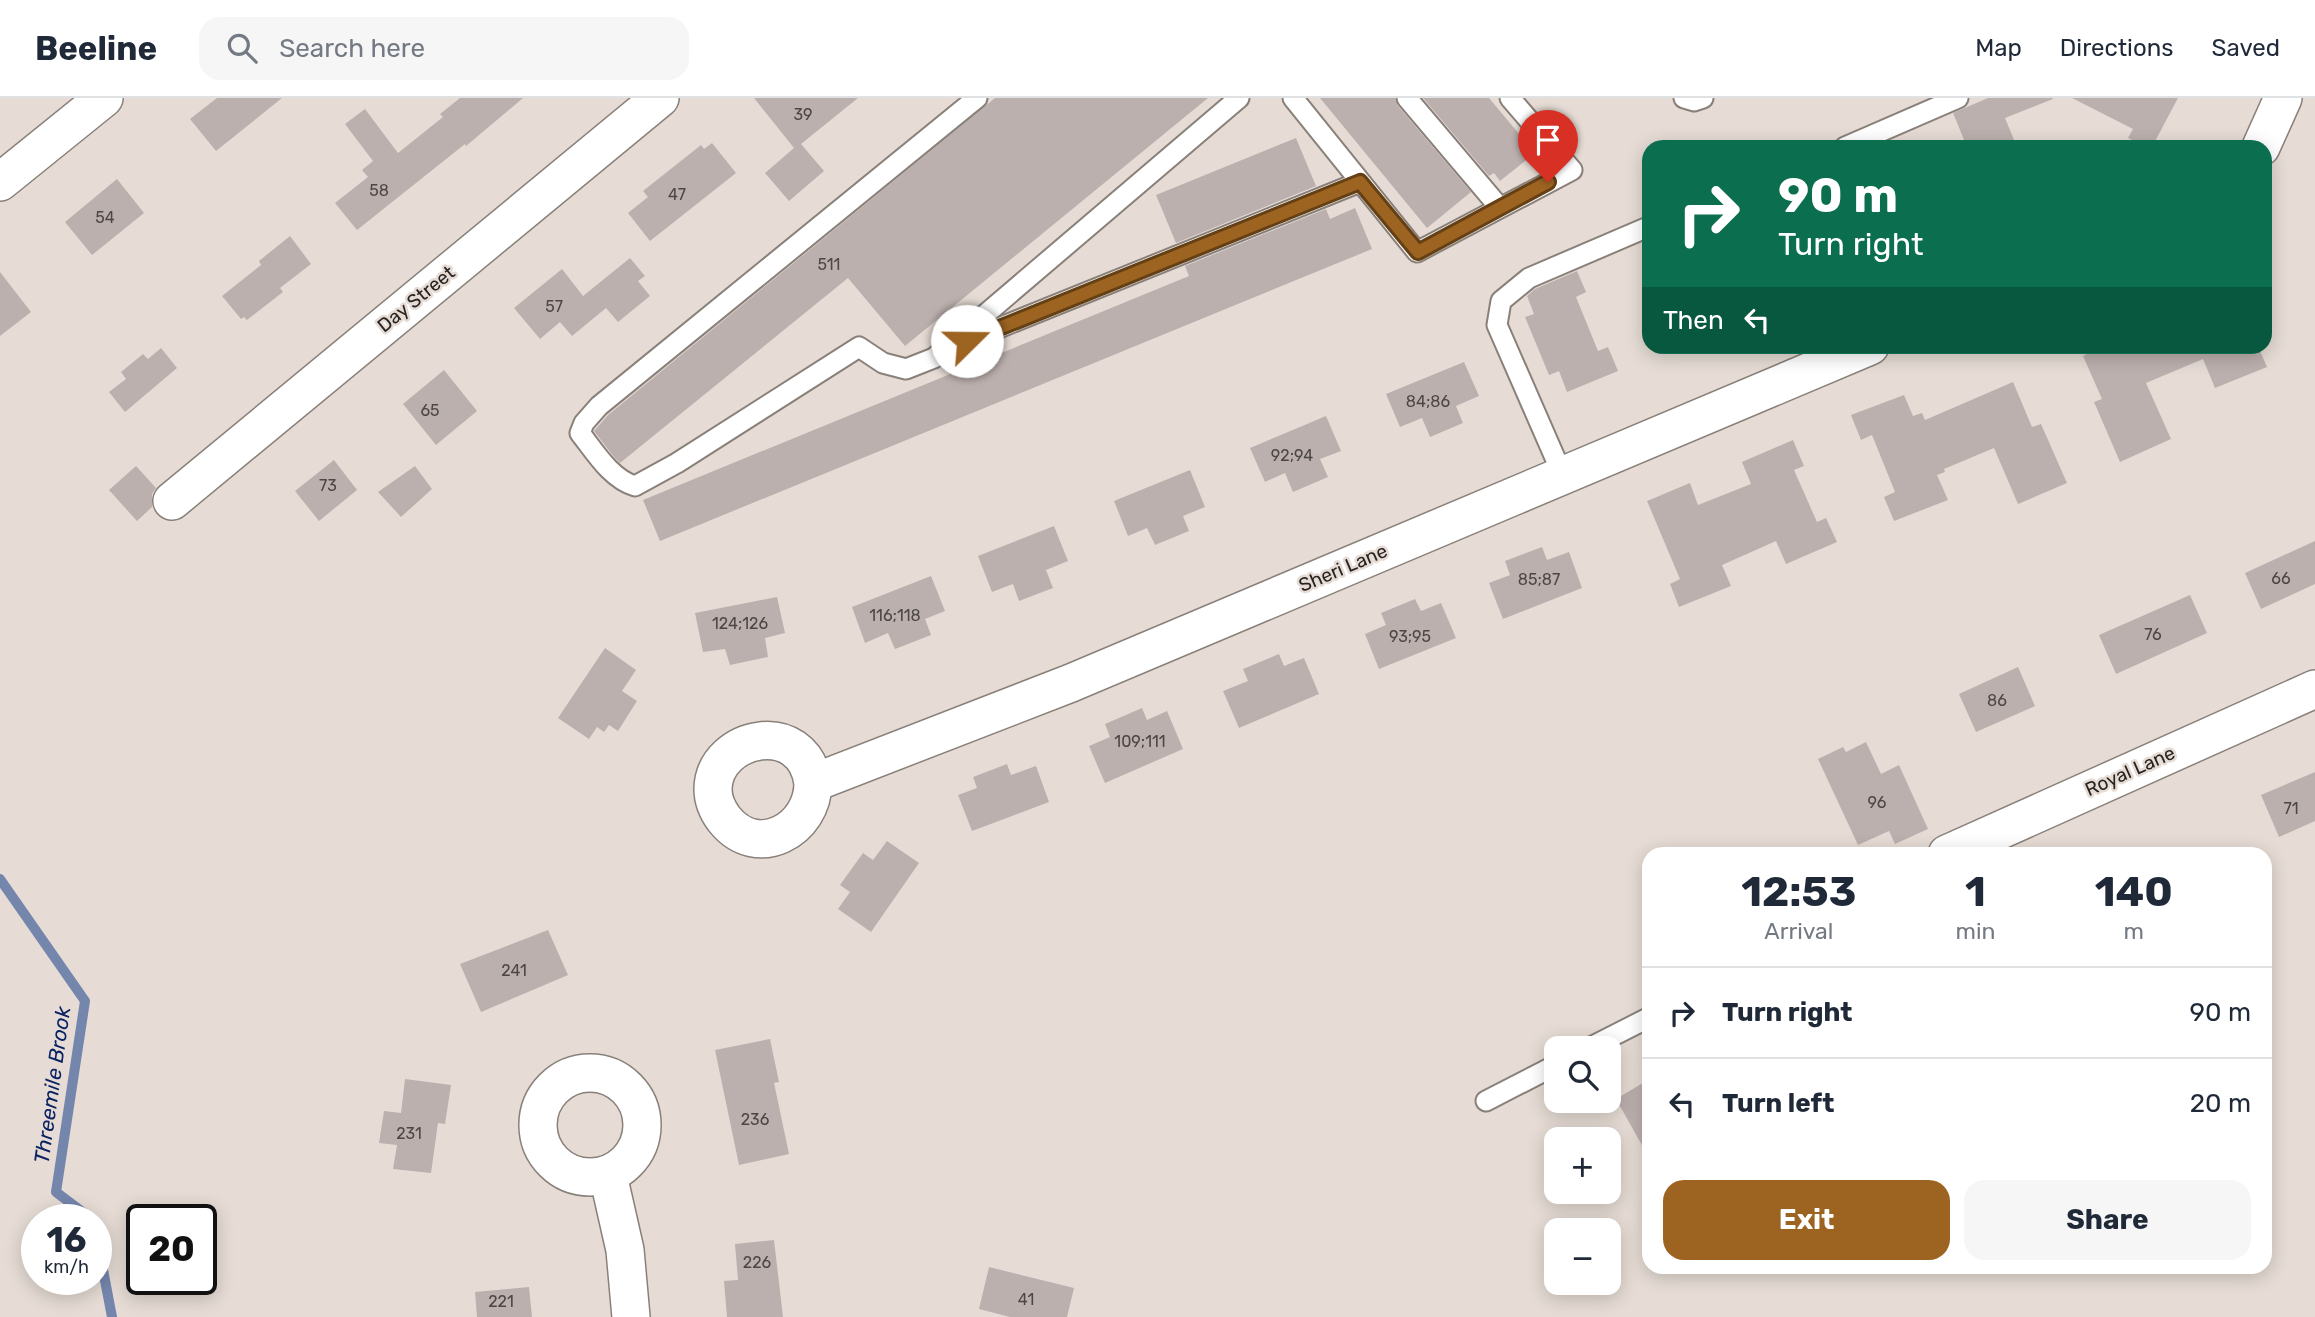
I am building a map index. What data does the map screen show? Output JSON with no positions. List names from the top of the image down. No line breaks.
{"streets":{"street":["Day Street","Sheri Lane","Royal Lane"]},"water":["Threemile Brook"],"house_numbers":["39","58","47","54","511","57","84;86","65","92;94","73","66","85;87","116;118","124;126","76","93;95","86","109;111","96","71","241","236","231","226","41","221"],"page":{"header":"Beeline","search":"Search here","nav":["Map","Directions","Saved"],"turn":["90 m","Turn right"],"then":"Then","eta":["12:53","Arrival","1","min","140","m"],"list":[{"name":"Turn right","value":"90 m"},{"name":"Turn left","value":"20 m"}],"map_buttons":["+","−"],"buttons":["Exit","Share"],"speed":"16 km/h","limit":"20"}}
